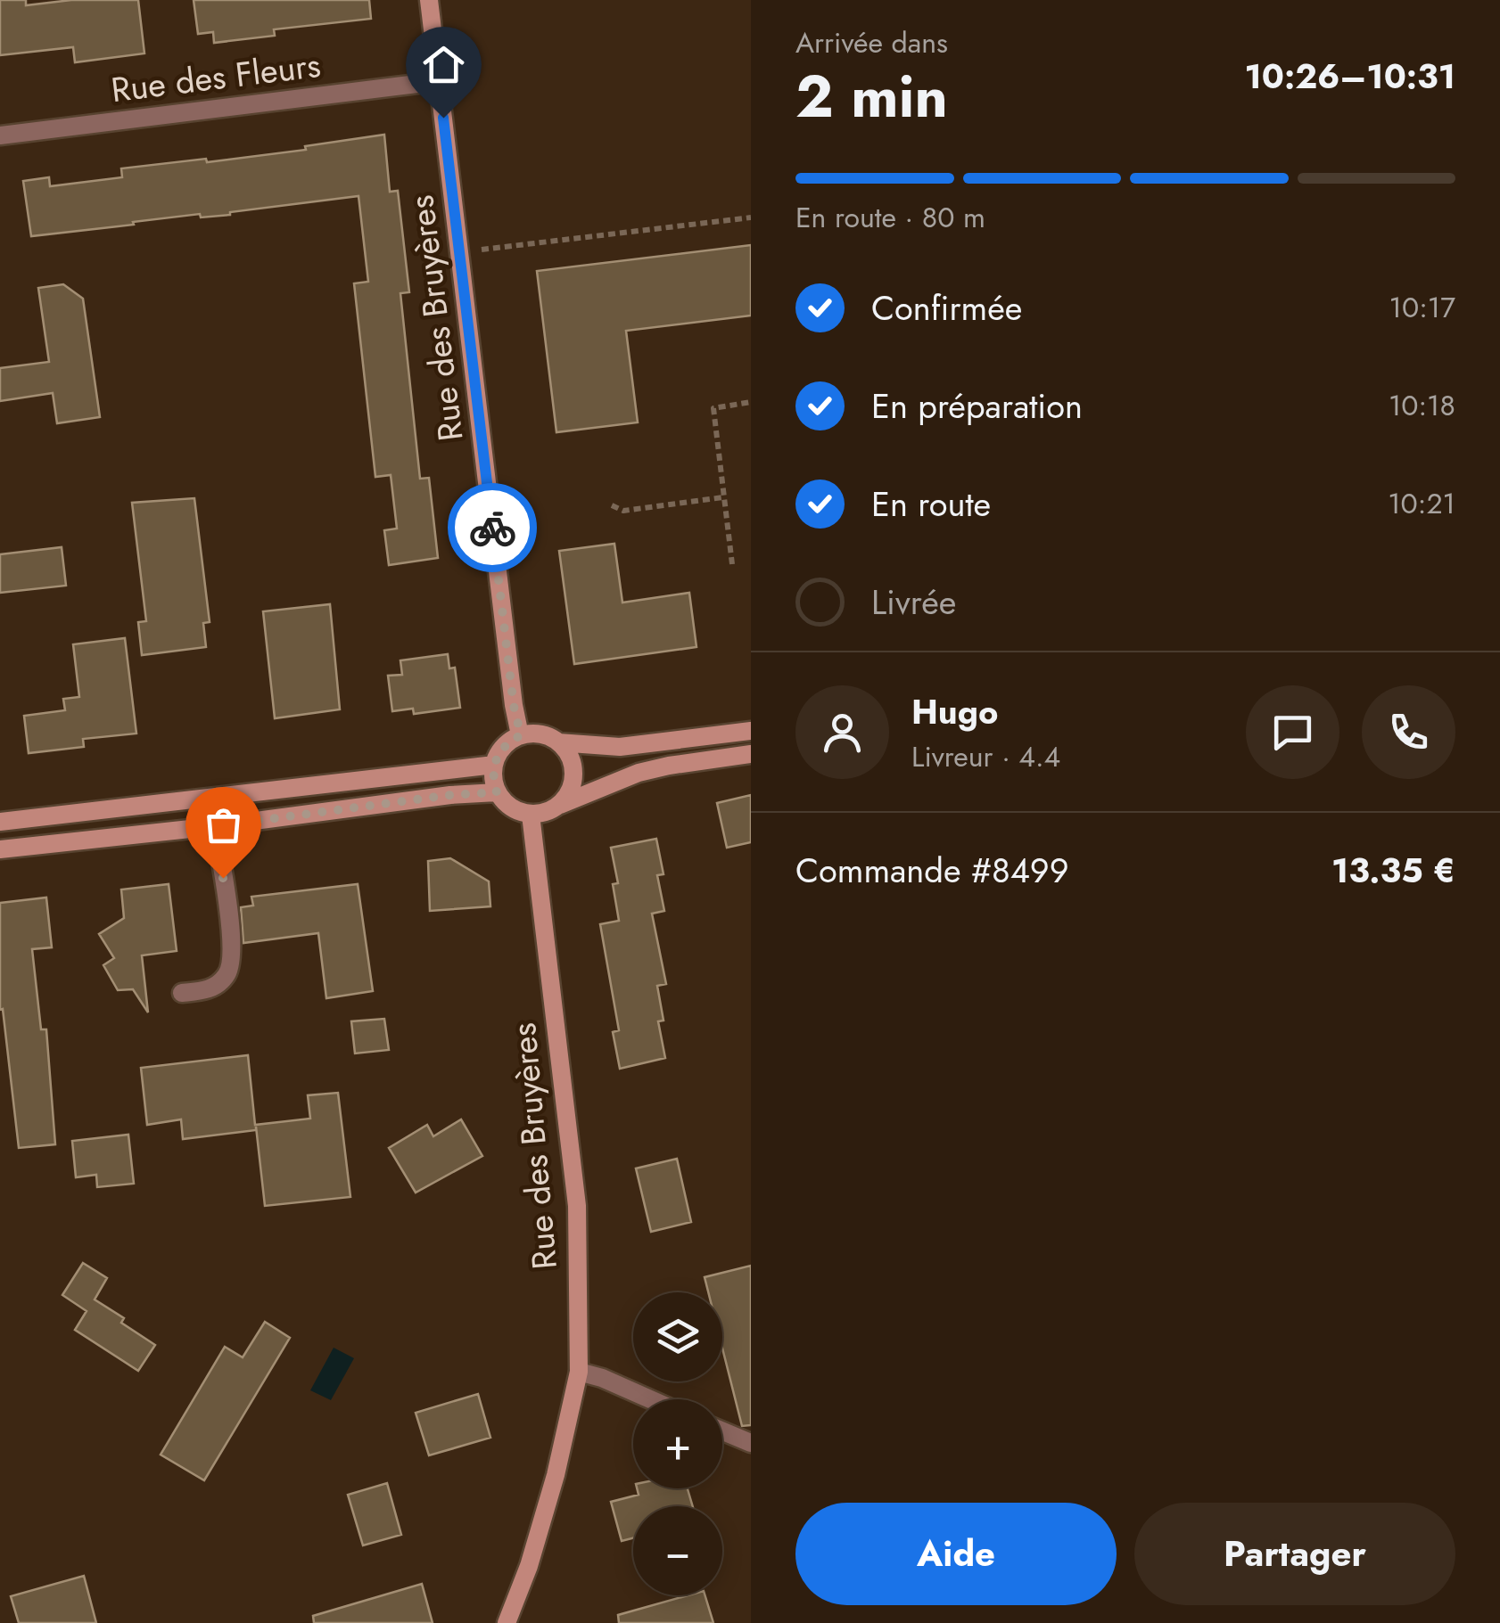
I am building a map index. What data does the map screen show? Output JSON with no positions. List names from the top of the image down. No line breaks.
{"streets":{"street":["Rue des Fleurs","Rue des Bruyères"]},"crossings":[["Rue des Fleurs","Rue des Bruyères"]],"page":{"heading":["2 min","Arrivée dans","10:26–10:31"],"panel":["Hugo","Livreur · 4.4","Commande #8499","13.35 €"],"bar":"En route · 80 m","list":[["Confirmée","10:17"],["En préparation","10:18"],["En route","10:21"],"Livrée"],"map_buttons":["+","−"],"buttons":["Aide","Partager"]}}
